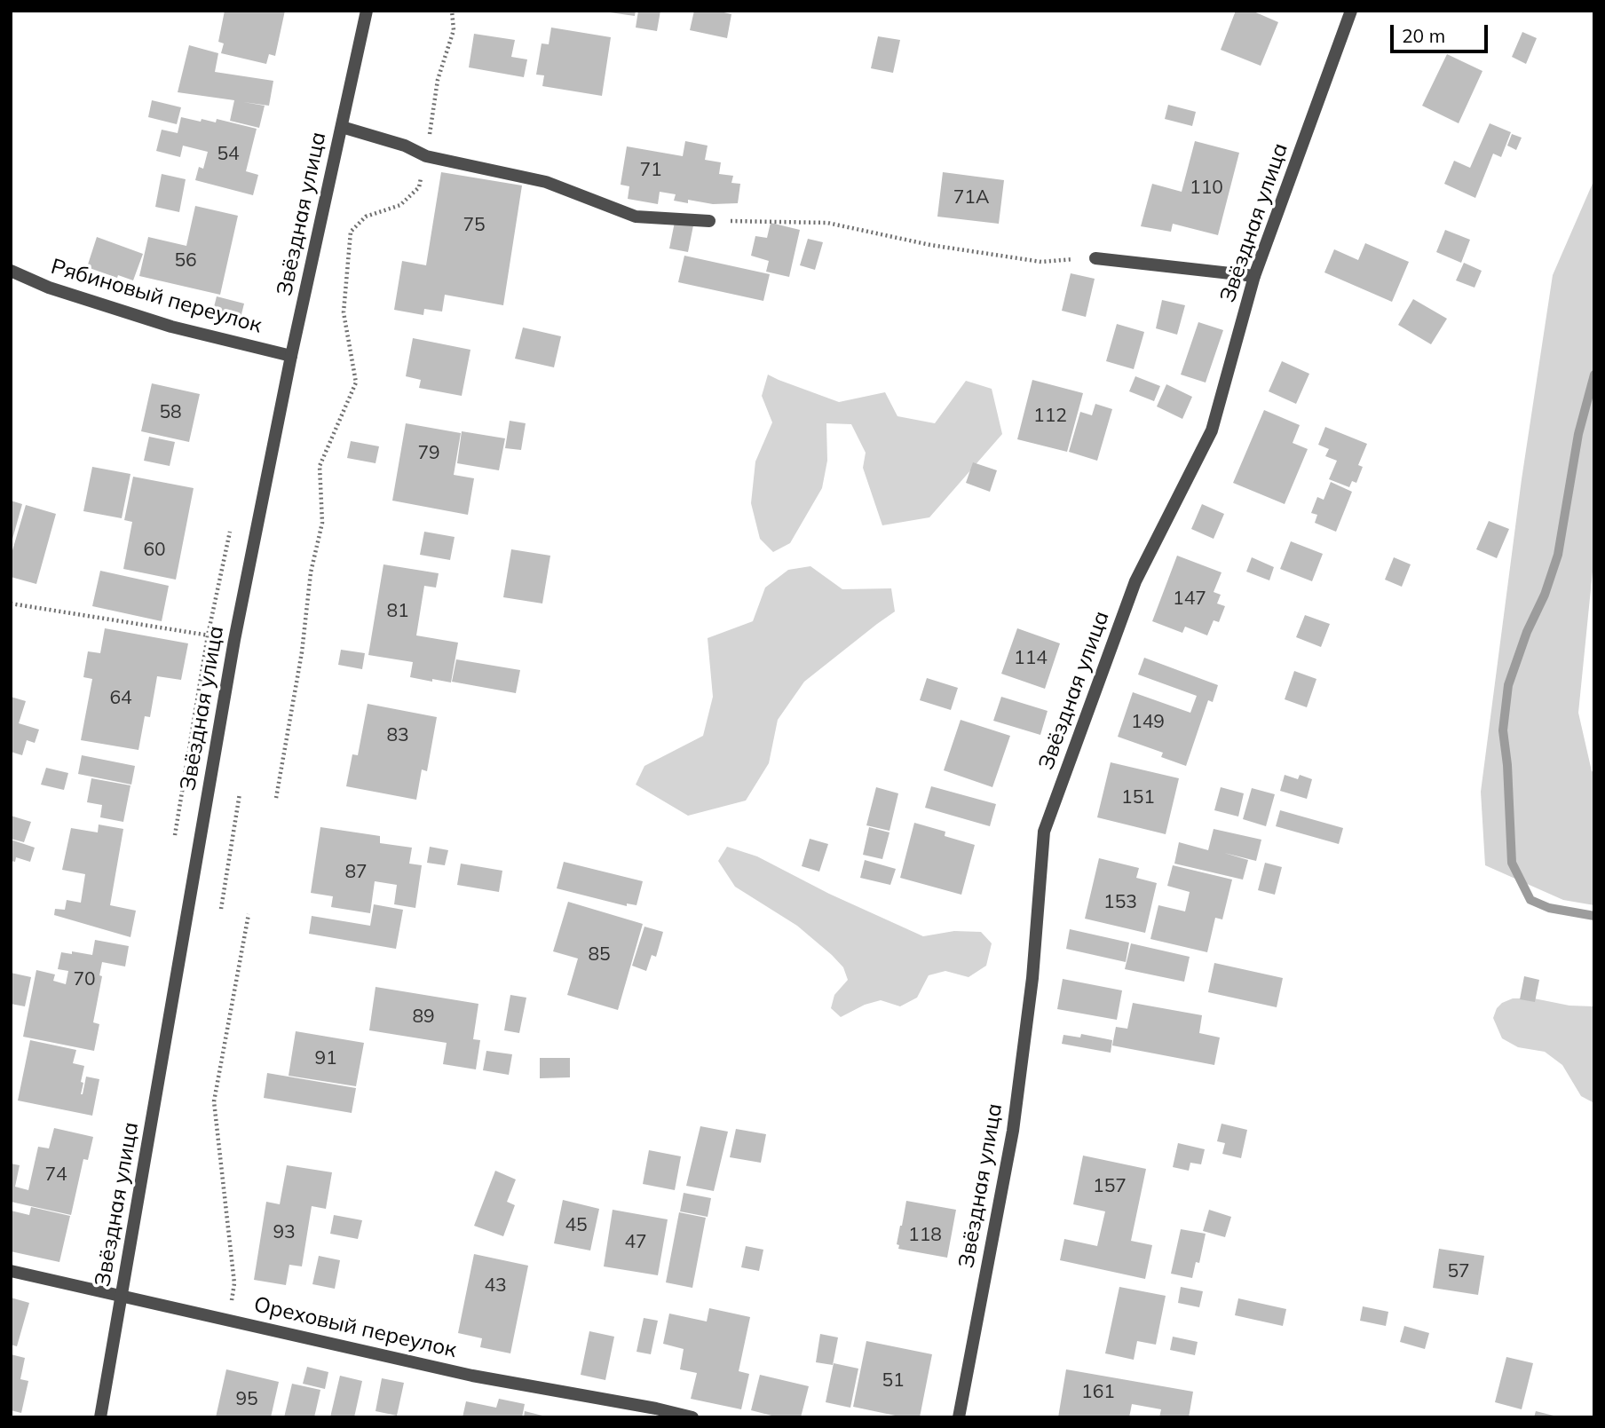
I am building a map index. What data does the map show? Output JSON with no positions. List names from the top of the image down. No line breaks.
{"streets":{"street":["Звёздная улица","Рябиновый переулок","Ореховый переулок"]},"crossings":[["Звёздная улица","Рябиновый переулок"],["Звёздная улица","Ореховый переулок"]],"house_numbers":["54","71","110","71А","75","56","58","112","79","60","147","81","114","64","149","83","151","87","153","85","70","89","91","74","157","45","93","118","47","57","43","51","161","95"],"scale_bar":"20 m"}
